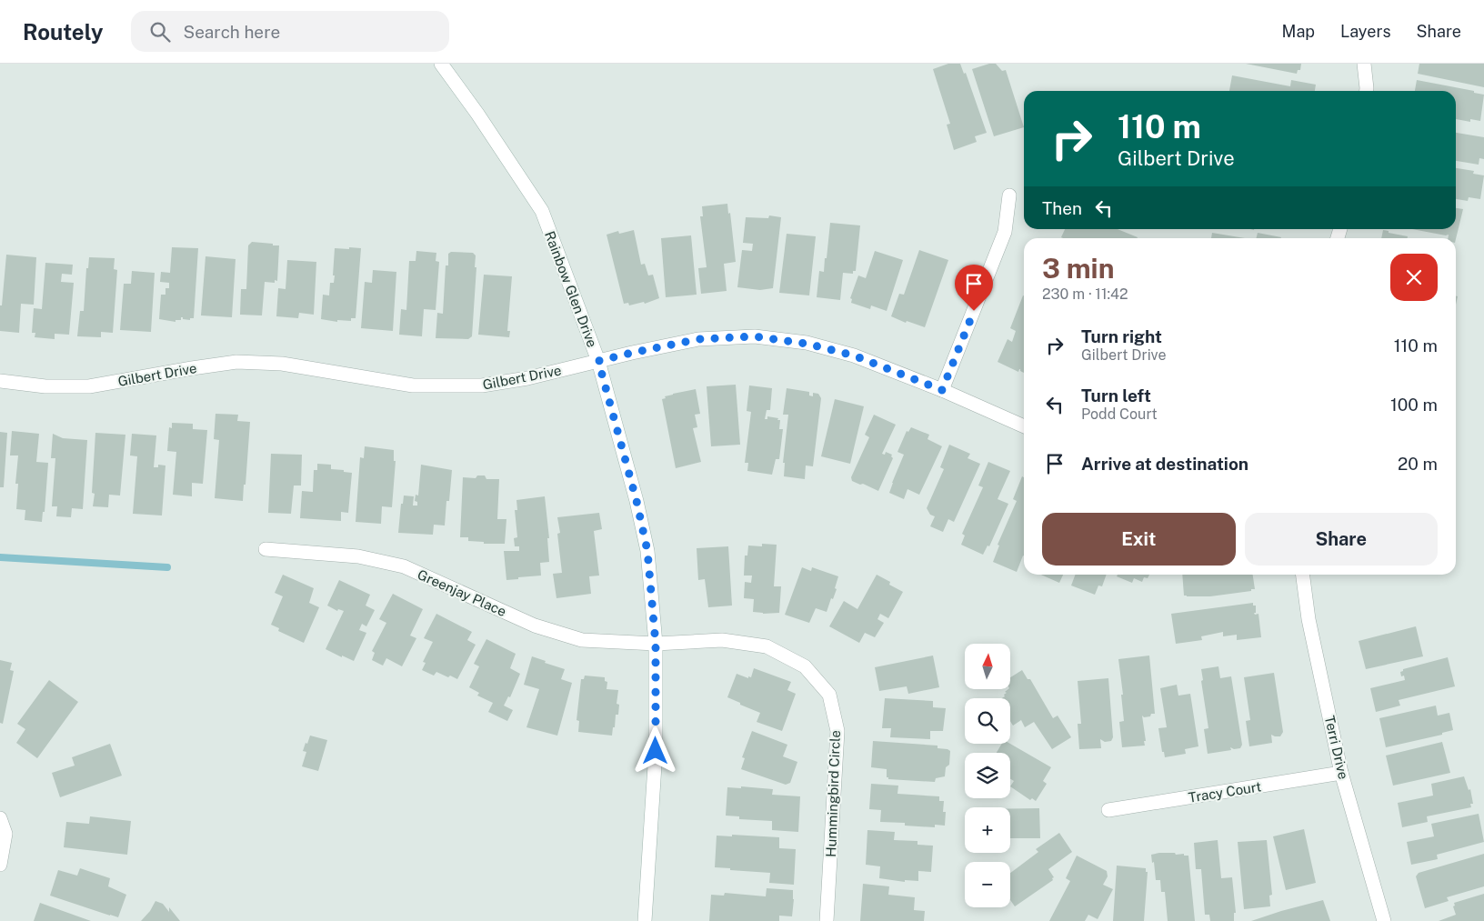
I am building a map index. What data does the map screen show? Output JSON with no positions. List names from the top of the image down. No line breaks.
{"streets":{"street":["Rainbow Glen Drive","Gilbert Drive","Greenjay Place","Terri Drive","Tracy Court","Hummingbird Circle"]},"crossings":[["Rainbow Glen Drive","Gilbert Drive"],["Rainbow Glen Drive","Greenjay Place"],["Rainbow Glen Drive","Hummingbird Circle"],["Greenjay Place","Hummingbird Circle"],["Terri Drive","Tracy Court"]],"north":"top","page":{"header":"Routely","search":"Search here","nav":["Map","Layers","Share"],"turn":["110 m","Gilbert Drive"],"then":"Then","heading":["3 min","230 m · 11:42"],"list":[{"name":"Turn right","note":"Gilbert Drive","value":"110 m"},{"name":"Turn left","note":"Podd Court","value":"100 m"},{"name":"Arrive at destination","value":"20 m"}],"buttons":["Exit","Share"],"map_buttons":["+","−"]}}
